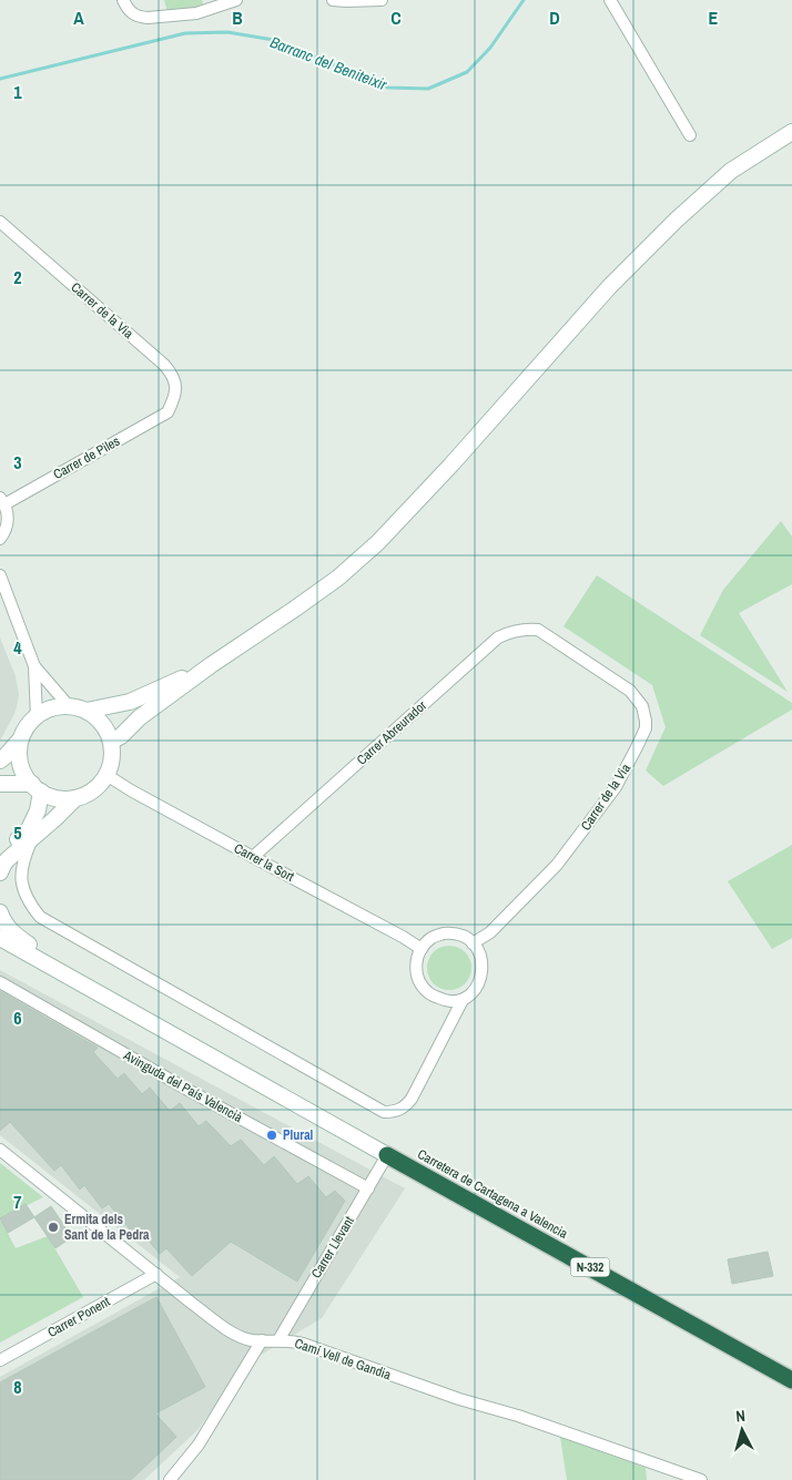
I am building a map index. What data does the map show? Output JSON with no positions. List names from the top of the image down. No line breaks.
{"streets":{"highway":["Carretera de Cartagena a Valencia","N-332"],"street":["Carrer de la Via","Carrer de Piles","Carrer Abreurador","Carrer la Sort","Avinguda del País Valencià","Carrer Llevant","Carrer Ponent","Camí Vell de Gandia"]},"crossings":[["Carrer de la Via","Carrer de Piles"],["Carrer de la Via","Carrer Abreurador"],["Carrer de la Via","Carrer la Sort"],["Carrer Abreurador","Carrer la Sort"],["Avinguda del País Valencià","Carrer Llevant"],["Carretera de Cartagena a Valencia","Carrer Llevant"],["Carrer Llevant","Camí Vell de Gandia"],["Carrer Ponent","Camí Vell de Gandia"]],"water":["Barranc del Beniteixir"],"places":["Plural","Ermita dels Sant de la Pedra"],"north":"top","grid":{"columns":["A","B","C","D","E"],"rows":["1","2","3","4","5","6","7","8"]}}
